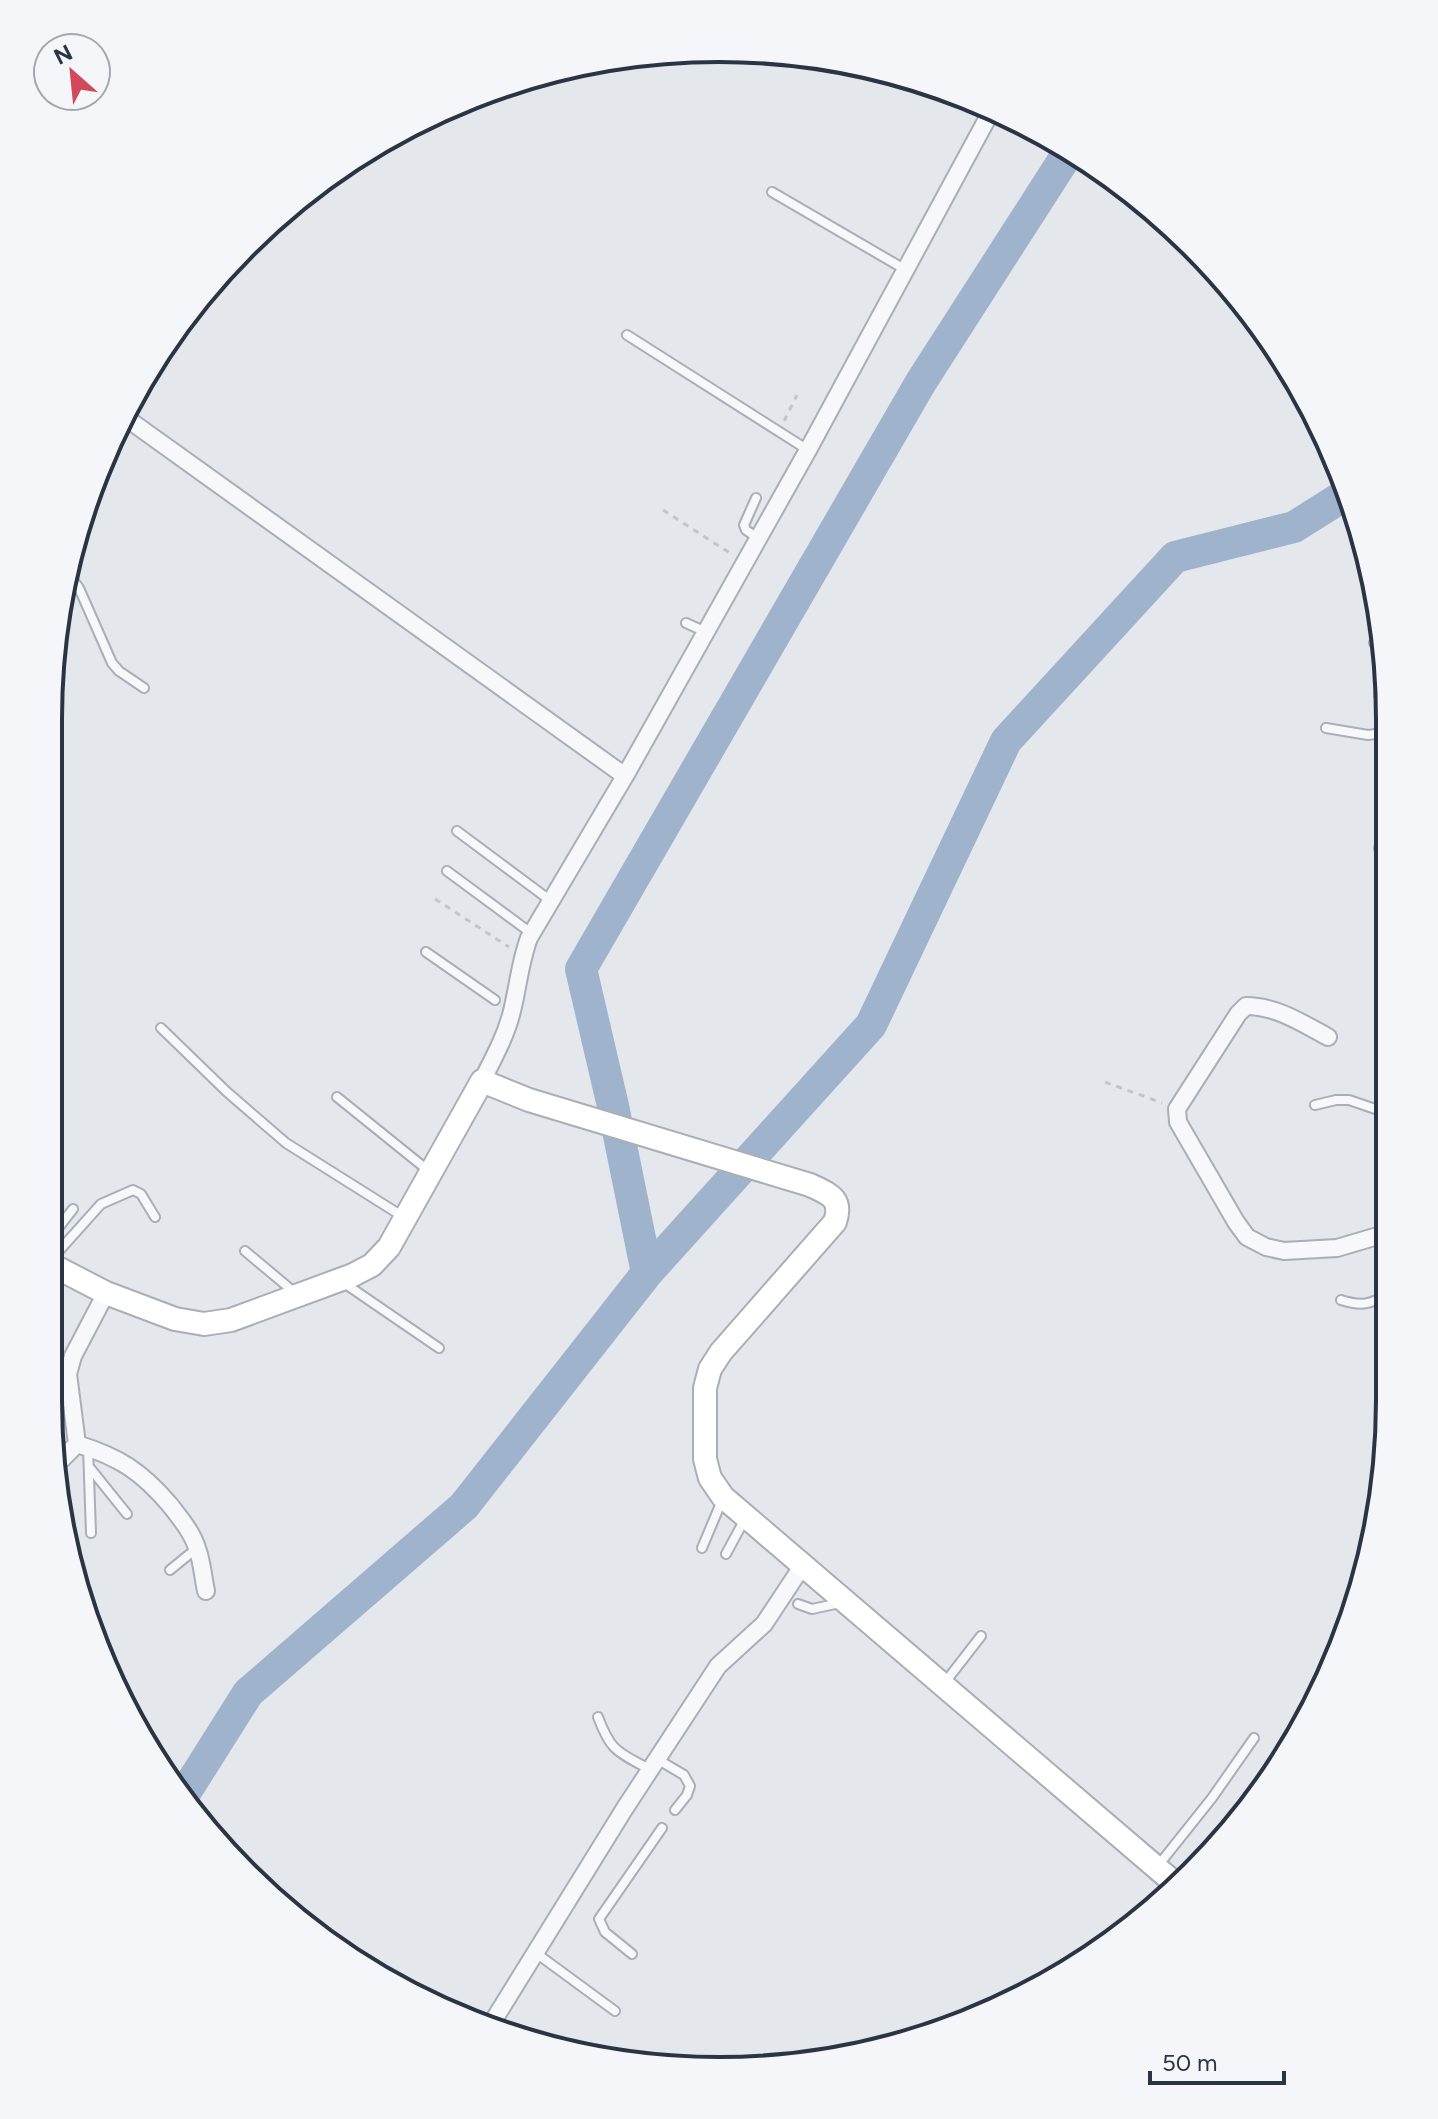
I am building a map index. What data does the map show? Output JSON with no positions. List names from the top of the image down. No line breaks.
{"scale_bar":"50 m","north":"top left"}
